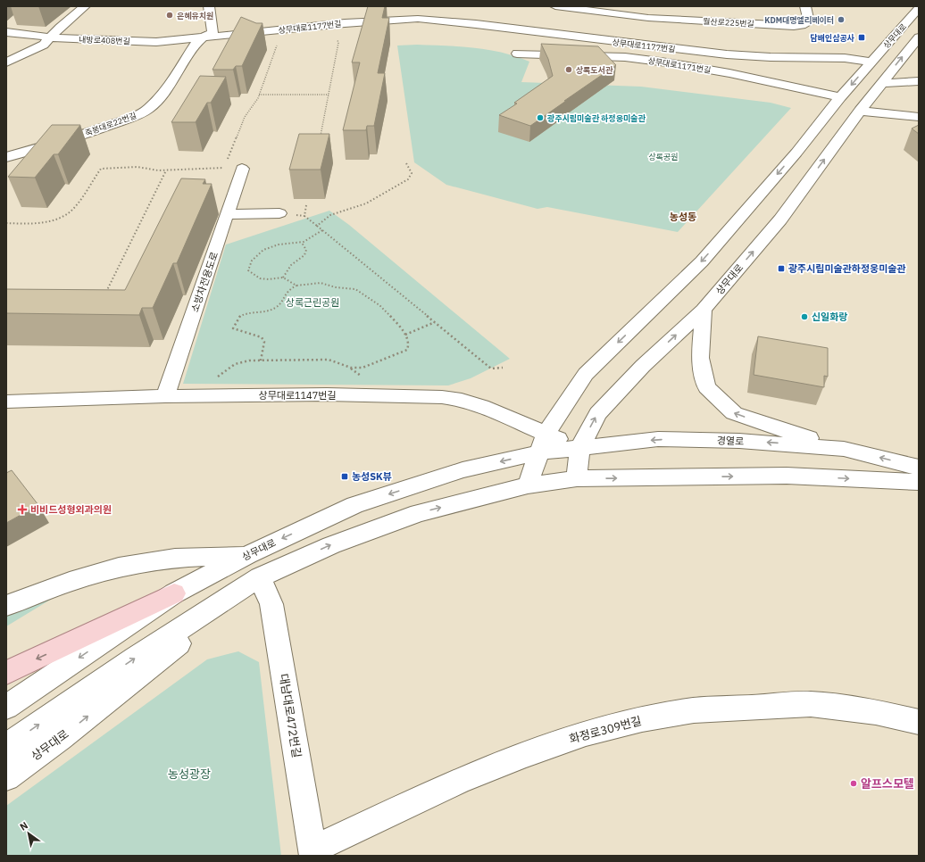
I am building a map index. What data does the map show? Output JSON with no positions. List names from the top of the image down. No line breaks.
{"streets":{"street":["월산로225번길","상무대로1177번길","상무대로","내방로408번길","상무대로1171번길","죽봉대로22번길","소방차전용도로","상무대로1147번길","경열로","대남대로472번길","화정로309번길"]},"crossings":[["상무대로1177번길","상무대로"],["상무대로1177번길","내방로408번길"],["상무대로1177번길","죽봉대로22번길"],["상무대로","상무대로1171번길"],["상무대로","상무대로1147번길"],["상무대로","경열로"],["상무대로","대남대로472번길"],["내방로408번길","죽봉대로22번길"],["소방차전용도로","상무대로1147번길"],["상무대로1147번길","경열로"],["대남대로472번길","화정로309번길"]],"districts":["농성동"],"parks":["상록공원","상록근린공원","농성광장"],"places":{"other":["은혜유치원","KDM대명엘리베이터","상록도서관","광주시립미술관 하정웅미술관","신일화랑","알프스모텔"],"transit":["담배인삼공사","광주시립미술관하정웅미술관","농성SK뷰"],"health":["비비드성형외과의원"]},"north":"top left"}
